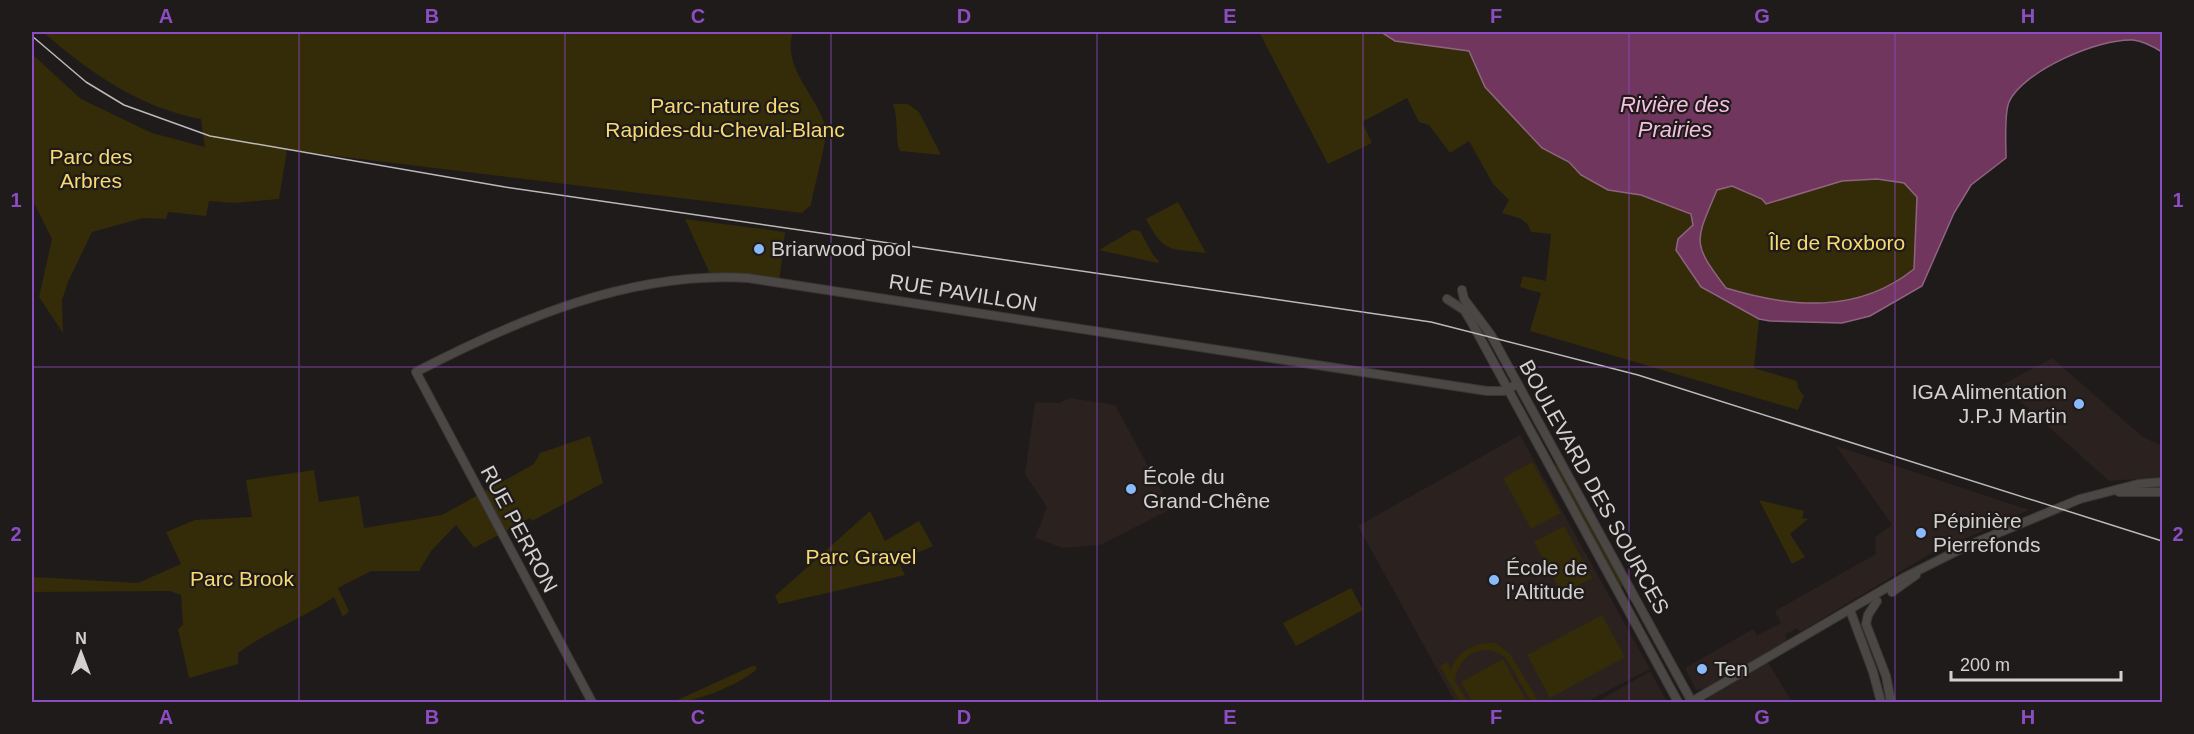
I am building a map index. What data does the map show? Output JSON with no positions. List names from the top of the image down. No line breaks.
{"streets":{"street":["RUE PAVILLON","BOULEVARD DES SOURCES","RUE PERRON"]},"crossings":[["RUE PAVILLON","BOULEVARD DES SOURCES"],["RUE PAVILLON","RUE PERRON"]],"water":["Rivière des Prairies"],"parks":["Parc-nature des Rapides-du-Cheval-Blanc","Parc des Arbres","Île de Roxboro","Parc Gravel","Parc Brook"],"places":["Briarwood pool","IGA Alimentation J.P.J Martin","École du Grand-Chêne","Pépinière Pierrefonds","École de l'Altitude","Ten"],"scale_bar":"200 m","north":"top","grid":{"columns":["A","B","C","D","E","F","G","H"],"rows":["1","2"]}}
